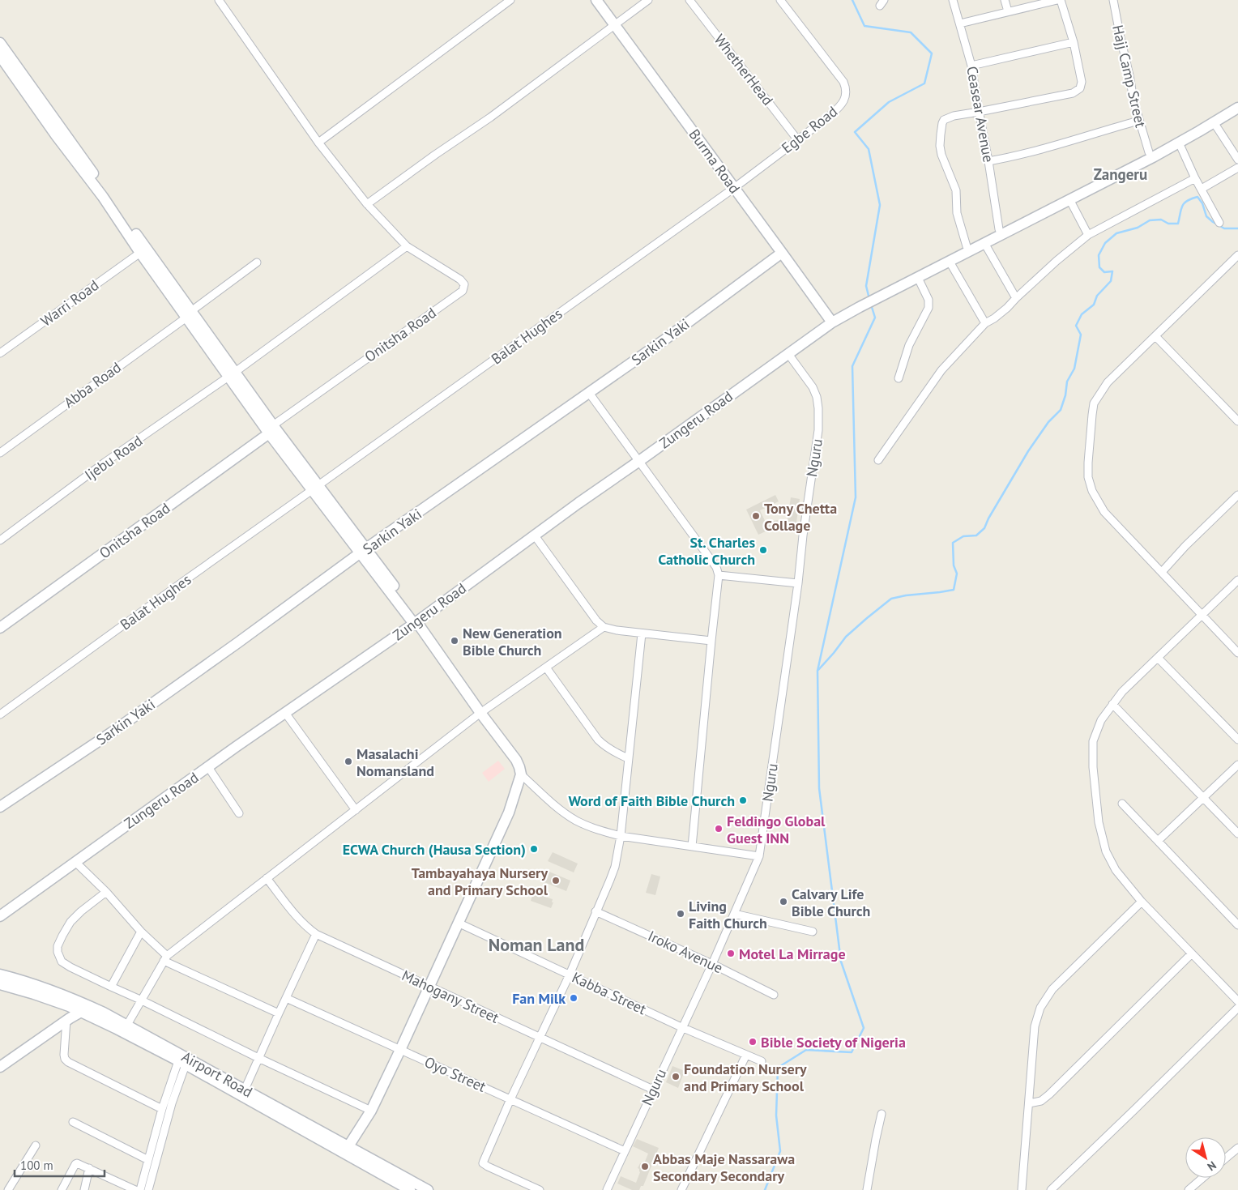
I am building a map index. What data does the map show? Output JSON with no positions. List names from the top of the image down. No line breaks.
{"streets":{"street":["WhetherHead","Hajj Camp Street","Ceasear Avenue","Egbe Road","Burma Road","Warri Road","Onitsha Road","Balat Hughes","Sarkin Yaki","Abba Road","Zungeru Road","Ijebu Road","Nguru","Iroko Avenue","Kabba Street","Mahogany Street","Airport Road","Oyo Street"]},"crossings":[["WhetherHead","Egbe Road"],["Egbe Road","Burma Road"],["Egbe Road","Balat Hughes"],["Burma Road","Balat Hughes"],["Burma Road","Sarkin Yaki"],["Burma Road","Zungeru Road"],["Onitsha Road","Ijebu Road"],["Zungeru Road","Nguru"],["Nguru","Iroko Avenue"],["Nguru","Kabba Street"],["Nguru","Mahogany Street"],["Nguru","Oyo Street"]],"districts":["Zangeru","Noman Land"],"places":["Tony Chetta Collage","St. Charles Catholic Church","New Generation Bible Church","Masalachi Nomansland","Word of Faith Bible Church","Feldingo Global Guest INN","ECWA Church (Hausa Section)","Tambayahaya Nursery and Primary School","Calvary Life Bible Church","Living Faith Church","Motel La Mirrage","Fan Milk","Bible Society of Nigeria","Foundation Nursery and Primary School","Abbas Maje Nassarawa Secondary Secondary"],"scale_bar":"100 m","north":"bottom right"}
